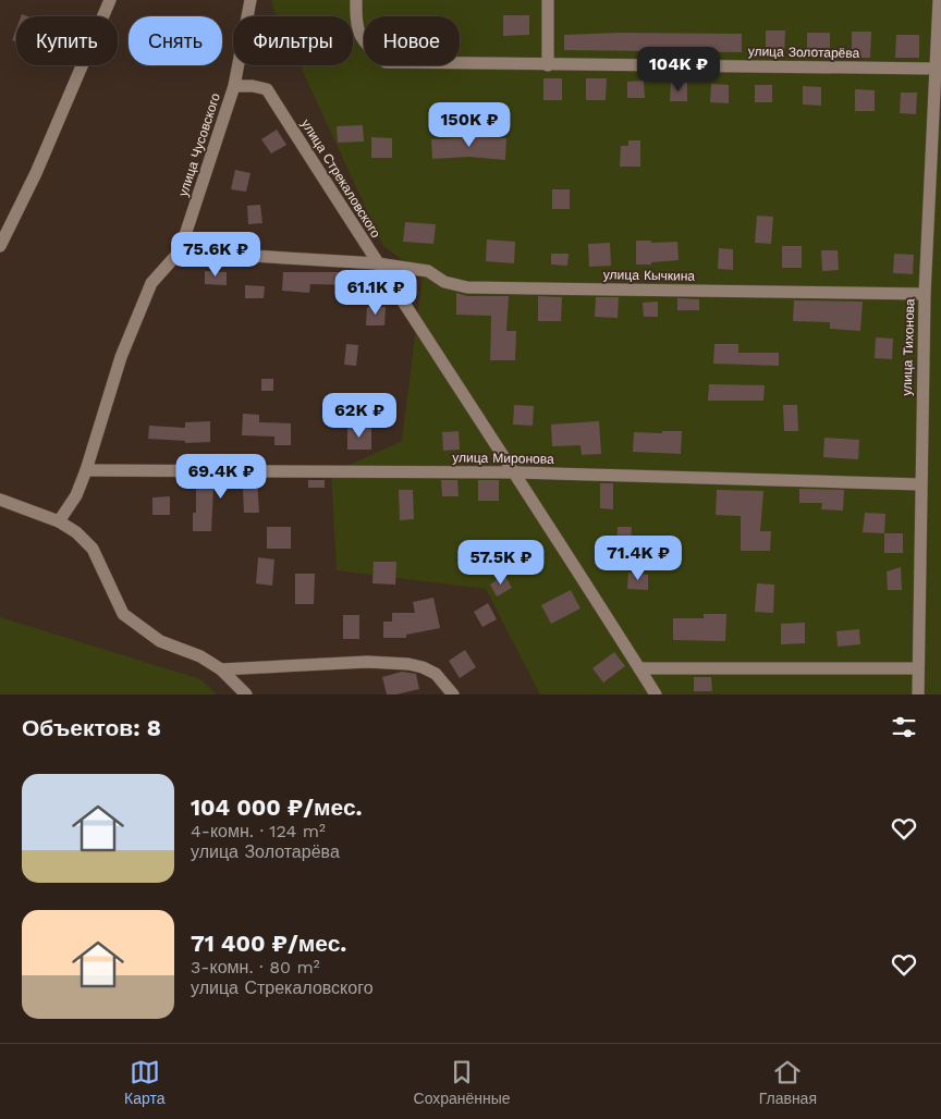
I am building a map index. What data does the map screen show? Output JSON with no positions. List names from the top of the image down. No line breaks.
{"streets":{"street":["улица Золотарёва","улица Чусовского","улица Стрекаловского","улица Кычкина","улица Тихонова","улица Миронова"]},"crossings":[["улица Золотарёва","улица Тихонова"],["улица Чусовского","улица Стрекаловского"],["улица Чусовского","улица Кычкина"],["улица Чусовского","улица Миронова"],["улица Стрекаловского","улица Кычкина"],["улица Стрекаловского","улица Миронова"],["улица Кычкина","улица Тихонова"],["улица Тихонова","улица Миронова"]],"page":{"chip":["Купить","Снять","Фильтры","Новое"],"price":["104K ₽","150K ₽","75.6K ₽","61.1K ₽","62K ₽","69.4K ₽","71.4K ₽","57.5K ₽"],"heading":"Объектов: 8","list":[{"name":"104 000 ₽/мес.","note":"4-комн. · 124 m² · улица Золотарёва"},{"name":"71 400 ₽/мес.","note":"3-комн. · 80 m² · улица Стрекаловского"}],"tabs":["Карта","Сохранённые","Главная"]}}
